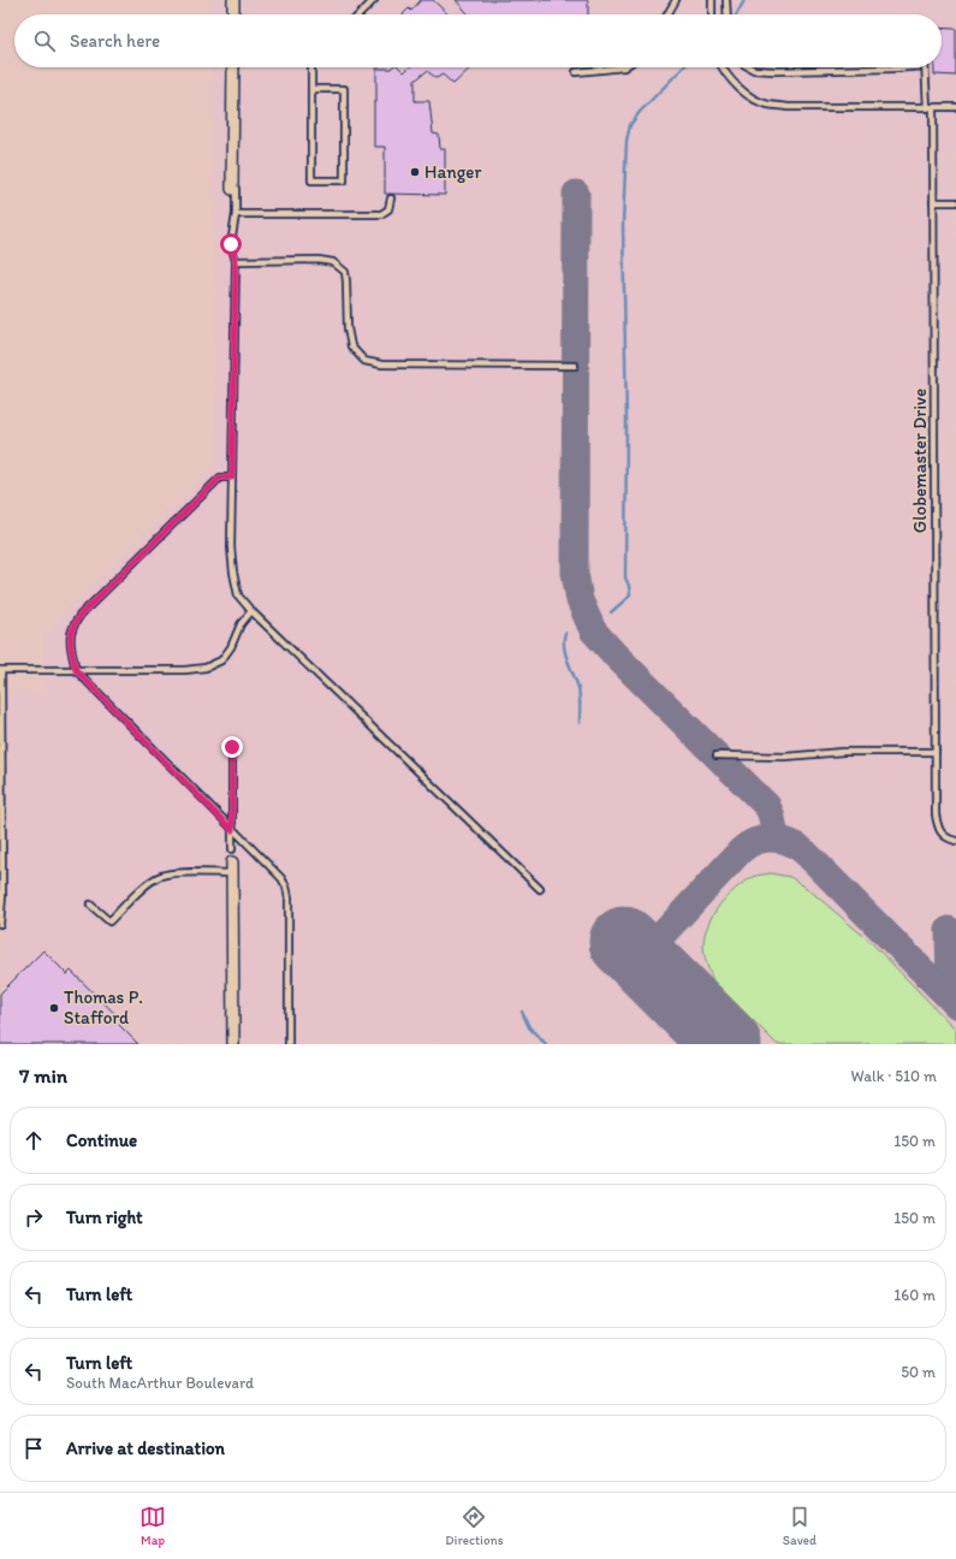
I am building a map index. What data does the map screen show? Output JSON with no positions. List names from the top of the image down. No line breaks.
{"streets":{"lane":["Globemaster Drive"]},"places":["Hanger","Thomas P. Stafford"],"page":{"search":"Search here","heading":["7 min","Walk · 510 m"],"list":[["Continue","150 m"],["Turn right","150 m"],["Turn left","160 m"],["Turn left","South MacArthur Boulevard","50 m"],"Arrive at destination"],"nav":["Map","Directions","Saved"]}}
